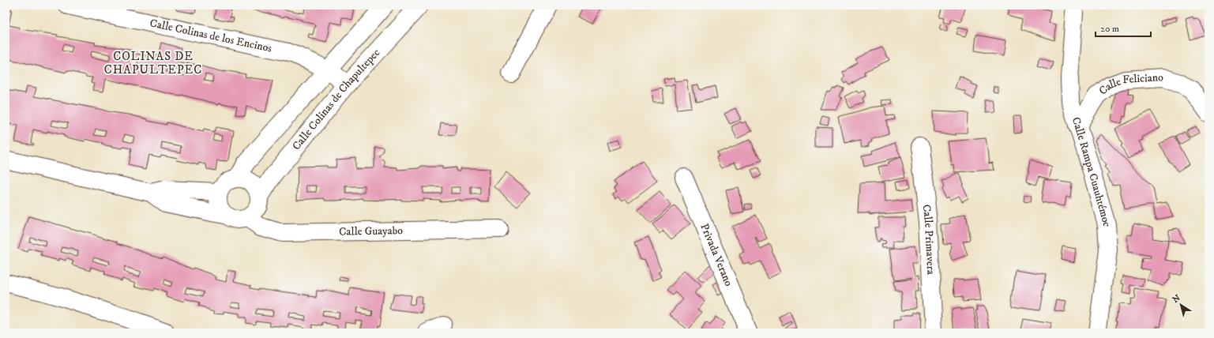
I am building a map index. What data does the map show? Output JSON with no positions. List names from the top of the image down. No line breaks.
{"streets":{"street":["Calle Colinas de los Encinos","Calle Feliciano","Calle Colinas de Chapultepec","Calle Rampa Cuauhtémoc","Calle Guayabo","Calle Primavera","Privada Verano"]},"crossings":[["Calle Colinas de los Encinos","Calle Colinas de Chapultepec"],["Calle Feliciano","Calle Rampa Cuauhtémoc"],["Calle Colinas de Chapultepec","Calle Guayabo"]],"districts":["COLINAS DE CHAPULTEPEC"],"scale_bar":"20 m","north":"top left"}
